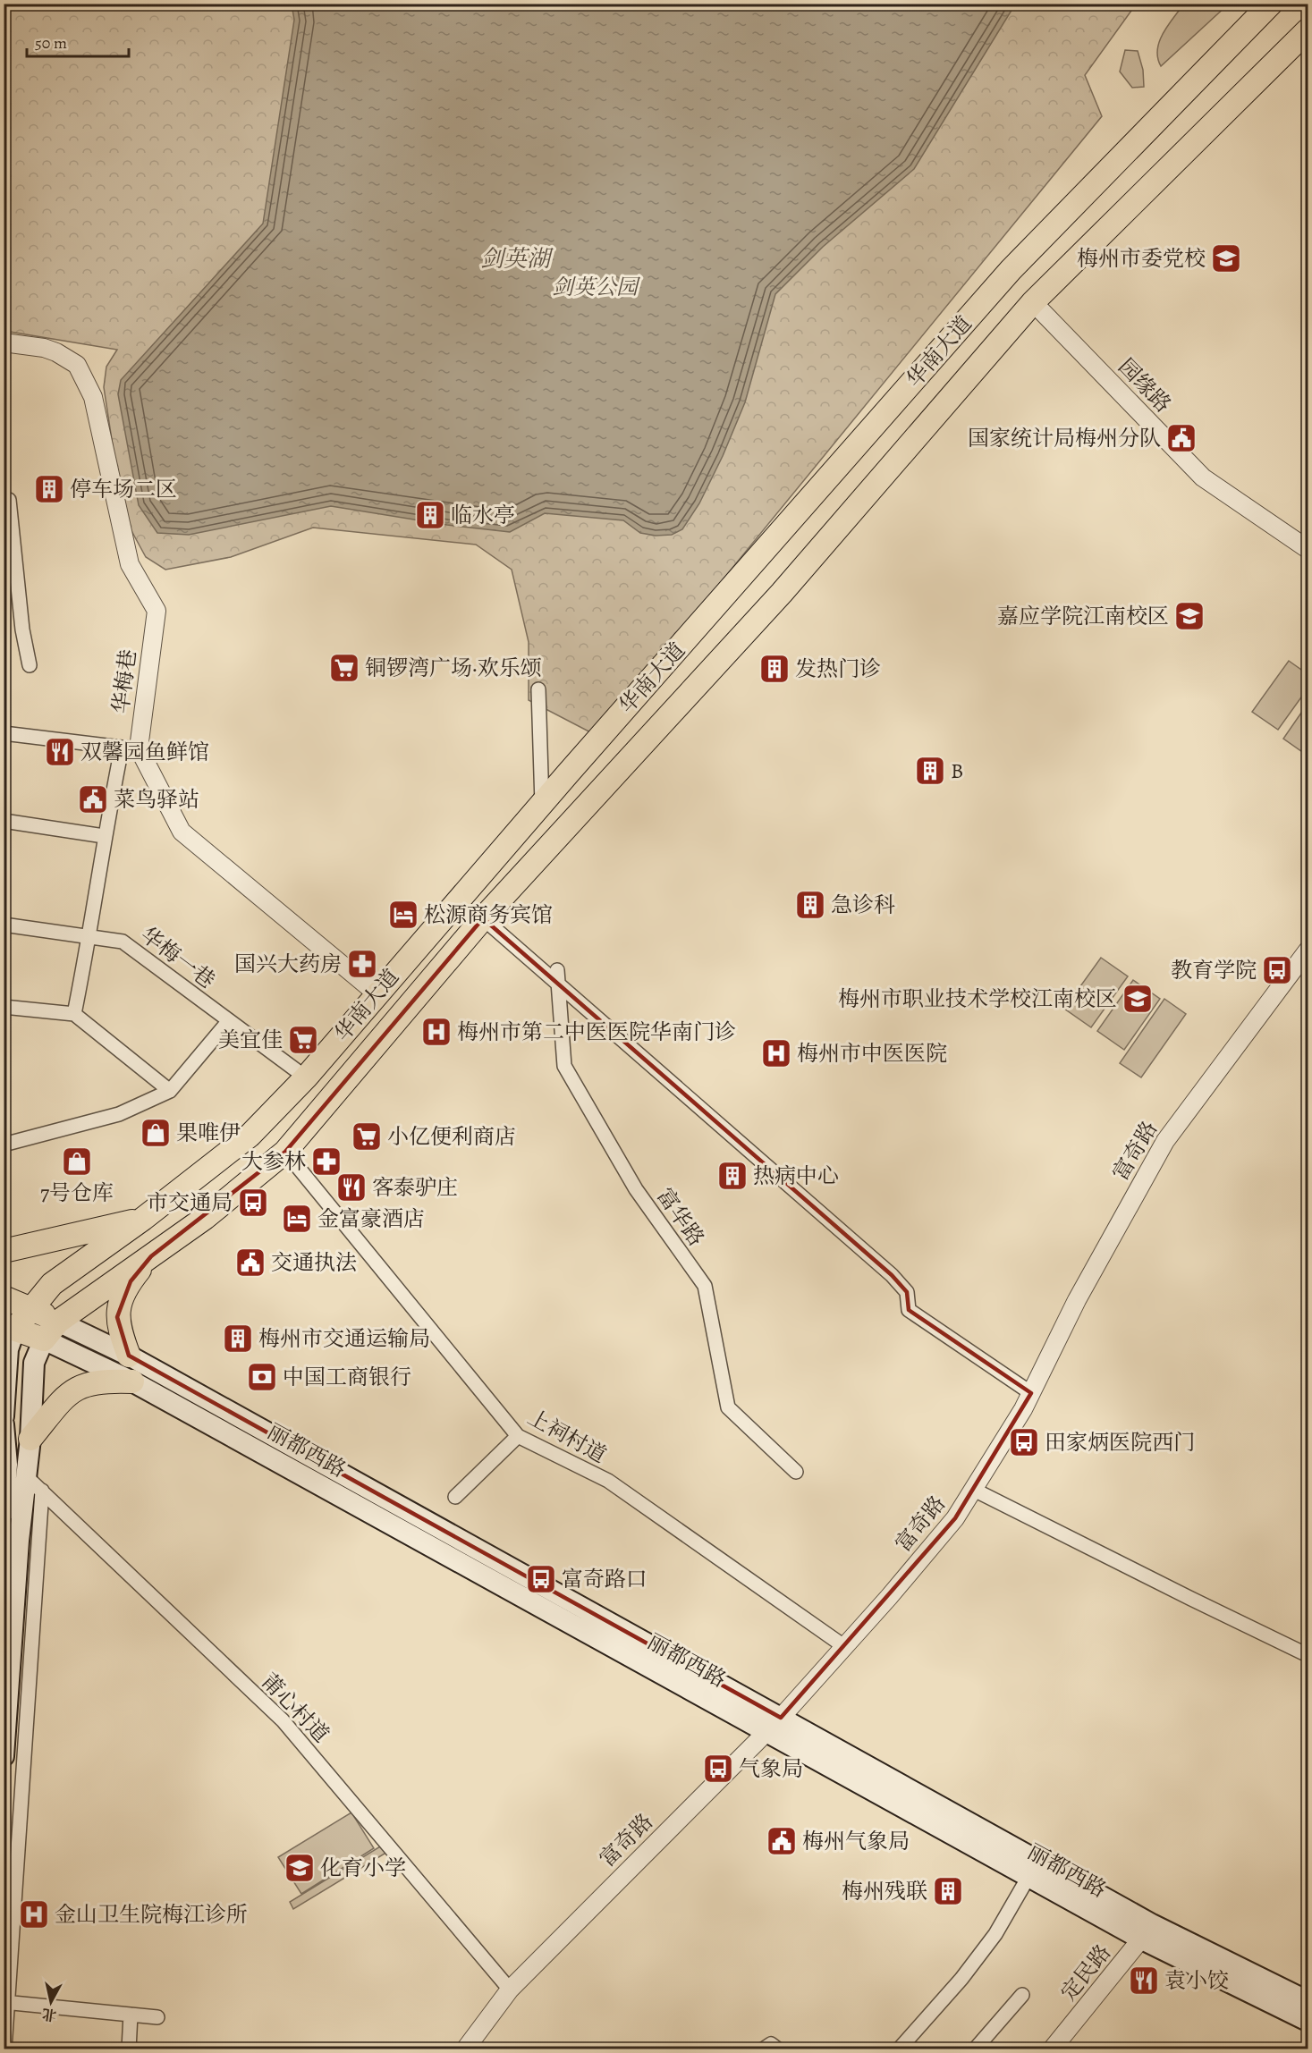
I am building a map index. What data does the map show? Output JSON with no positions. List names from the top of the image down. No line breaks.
{"streets":{"main road":["华南大道","丽都西路"],"street":["园缘路","华梅巷","华梅一巷","富奇路","富华路","上祠村道","莆心村道","定民路"]},"crossings":[["华南大道","园缘路"],["华南大道","华梅一巷"],["华南大道","上祠村道"],["华南大道","丽都西路"],["富奇路","上祠村道"],["富奇路","丽都西路"],["富奇路","莆心村道"],["丽都西路","定民路"]],"water":["剑英湖"],"parks":["剑英公园"],"places":{"school or university":["梅州市委党校","嘉应学院江南校区","梅州市职业技术学校江南校区","化育小学"],"public building":["国家统计局梅州分队","菜鸟驿站","交通执法","梅州气象局"],"building":["停车场二区","临水亭","发热门诊","B","急诊科","热病中心","梅州市交通运输局","梅州残联"],"supermarket":["铜锣湾广场·欢乐颂","美宜佳","小亿便利商店"],"restaurant":["双馨园鱼鲜馆","客泰驴庄","袁小饺"],"hotel":["松源商务宾馆","金富豪酒店"],"pharmacy":["国兴大药房","大参林"],"bus stop":["教育学院","市交通局","田家炳医院西门","富奇路口","气象局"],"hospital":["梅州市第二中医医院华南门诊","梅州市中医医院","金山卫生院梅江诊所"],"shop":["果唯伊","7号仓库"],"bank":["中国工商银行"]},"scale_bar":"50 m","north":"bottom"}
